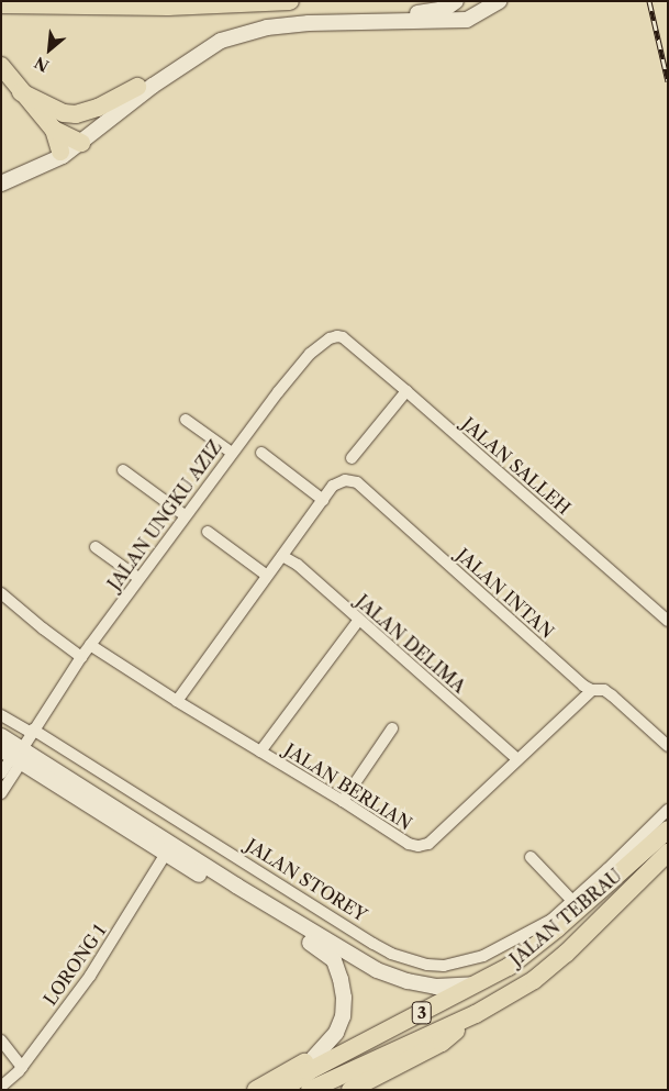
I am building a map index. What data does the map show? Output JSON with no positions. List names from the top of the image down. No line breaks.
{"streets":{"main road":["JALAN TEBRAU","3"],"street":["JALAN SALLEH","JALAN UNGKU AZIZ","JALAN INTAN","JALAN DELIMA","JALAN BERLIAN","JALAN STOREY","LORONG 1"]},"crossings":[["JALAN SALLEH","JALAN UNGKU AZIZ"],["JALAN UNGKU AZIZ","JALAN BERLIAN"],["JALAN UNGKU AZIZ","JALAN STOREY"],["JALAN INTAN","JALAN DELIMA"],["JALAN INTAN","JALAN BERLIAN"],["JALAN DELIMA","JALAN BERLIAN"],["JALAN STOREY","JALAN TEBRAU"]],"north":"bottom left"}
